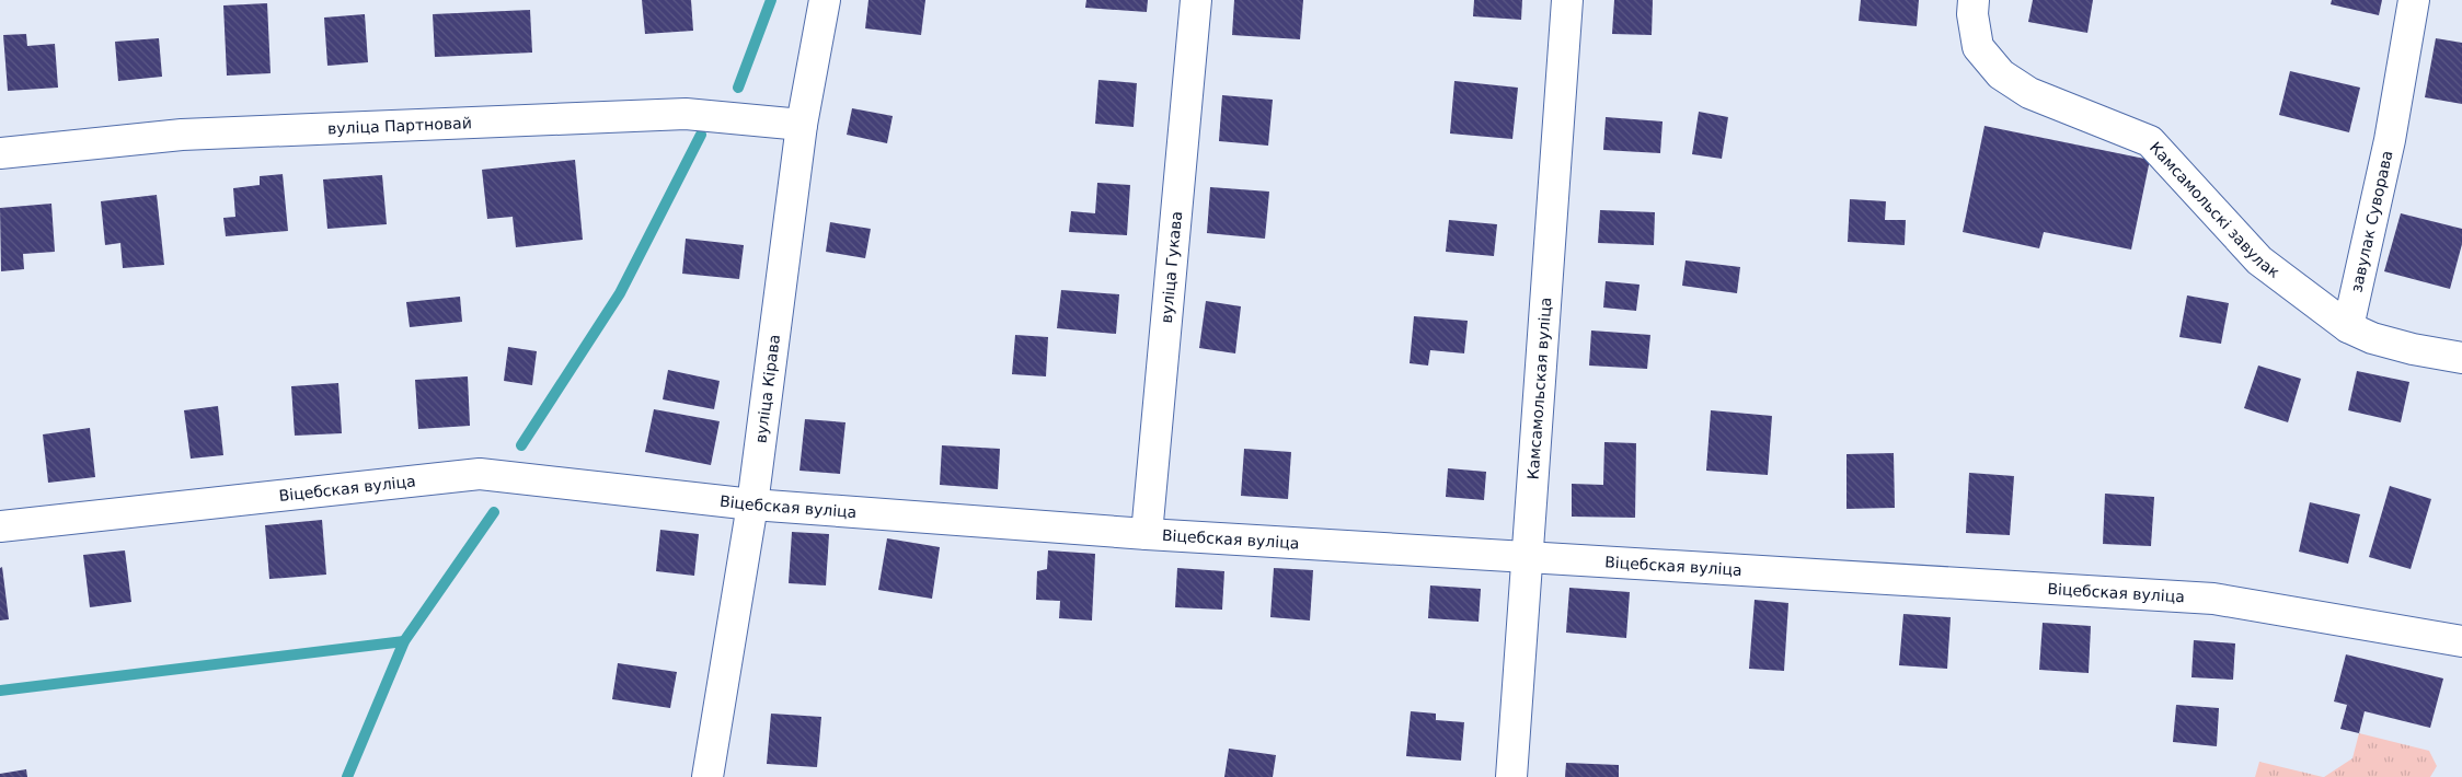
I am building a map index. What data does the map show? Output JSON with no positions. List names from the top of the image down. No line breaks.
{"streets":{"street":["вуліца Партновай","Камсамольскі завулак","завулак Суворава","вуліца Гукава","вуліца Кірава","Камсамольская вуліца","Віцебская вуліца"]},"crossings":[["вуліца Партновай","вуліца Кірава"],["Камсамольскі завулак","завулак Суворава"],["вуліца Гукава","Віцебская вуліца"],["вуліца Кірава","Віцебская вуліца"],["Камсамольская вуліца","Віцебская вуліца"]]}
